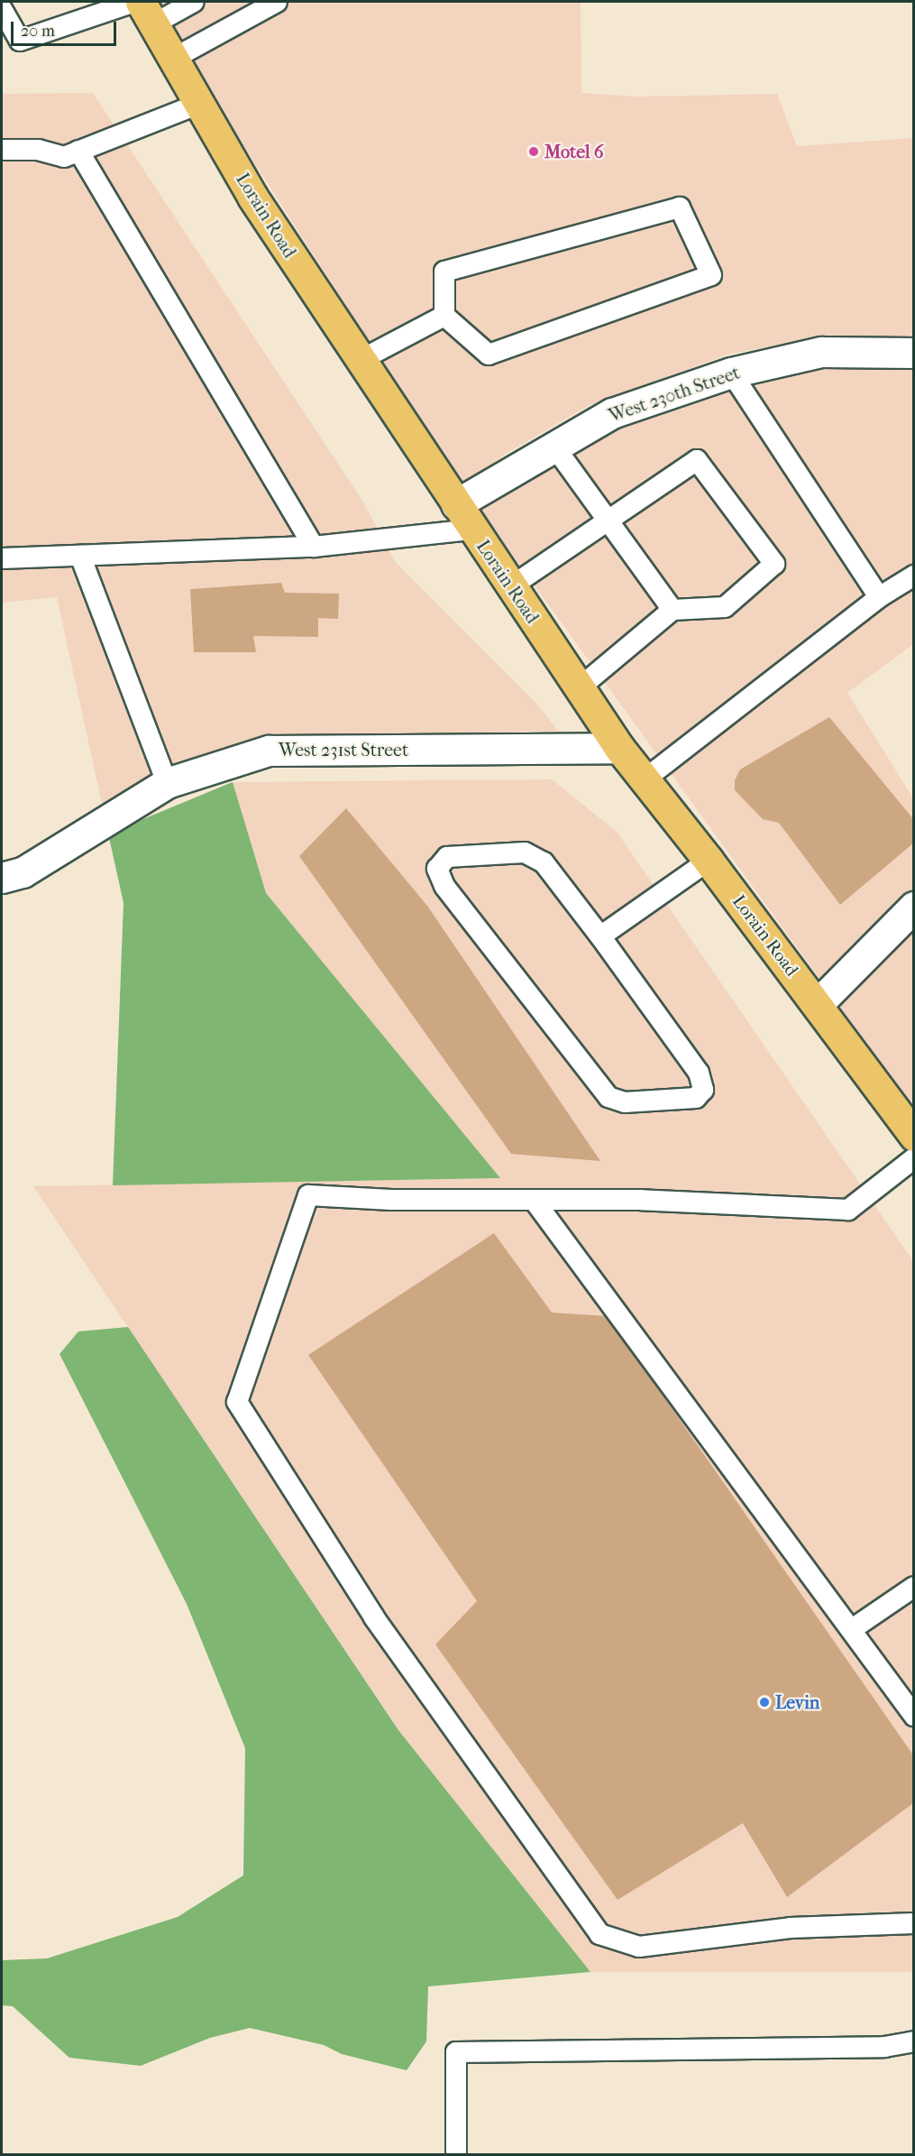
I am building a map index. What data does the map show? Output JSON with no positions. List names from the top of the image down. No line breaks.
{"streets":{"main road":["Lorain Road"],"street":["West 230th Street","West 231st Street"]},"crossings":[["Lorain Road","West 230th Street"],["Lorain Road","West 231st Street"]],"places":["Motel 6","Levin"],"scale_bar":"20 m"}
